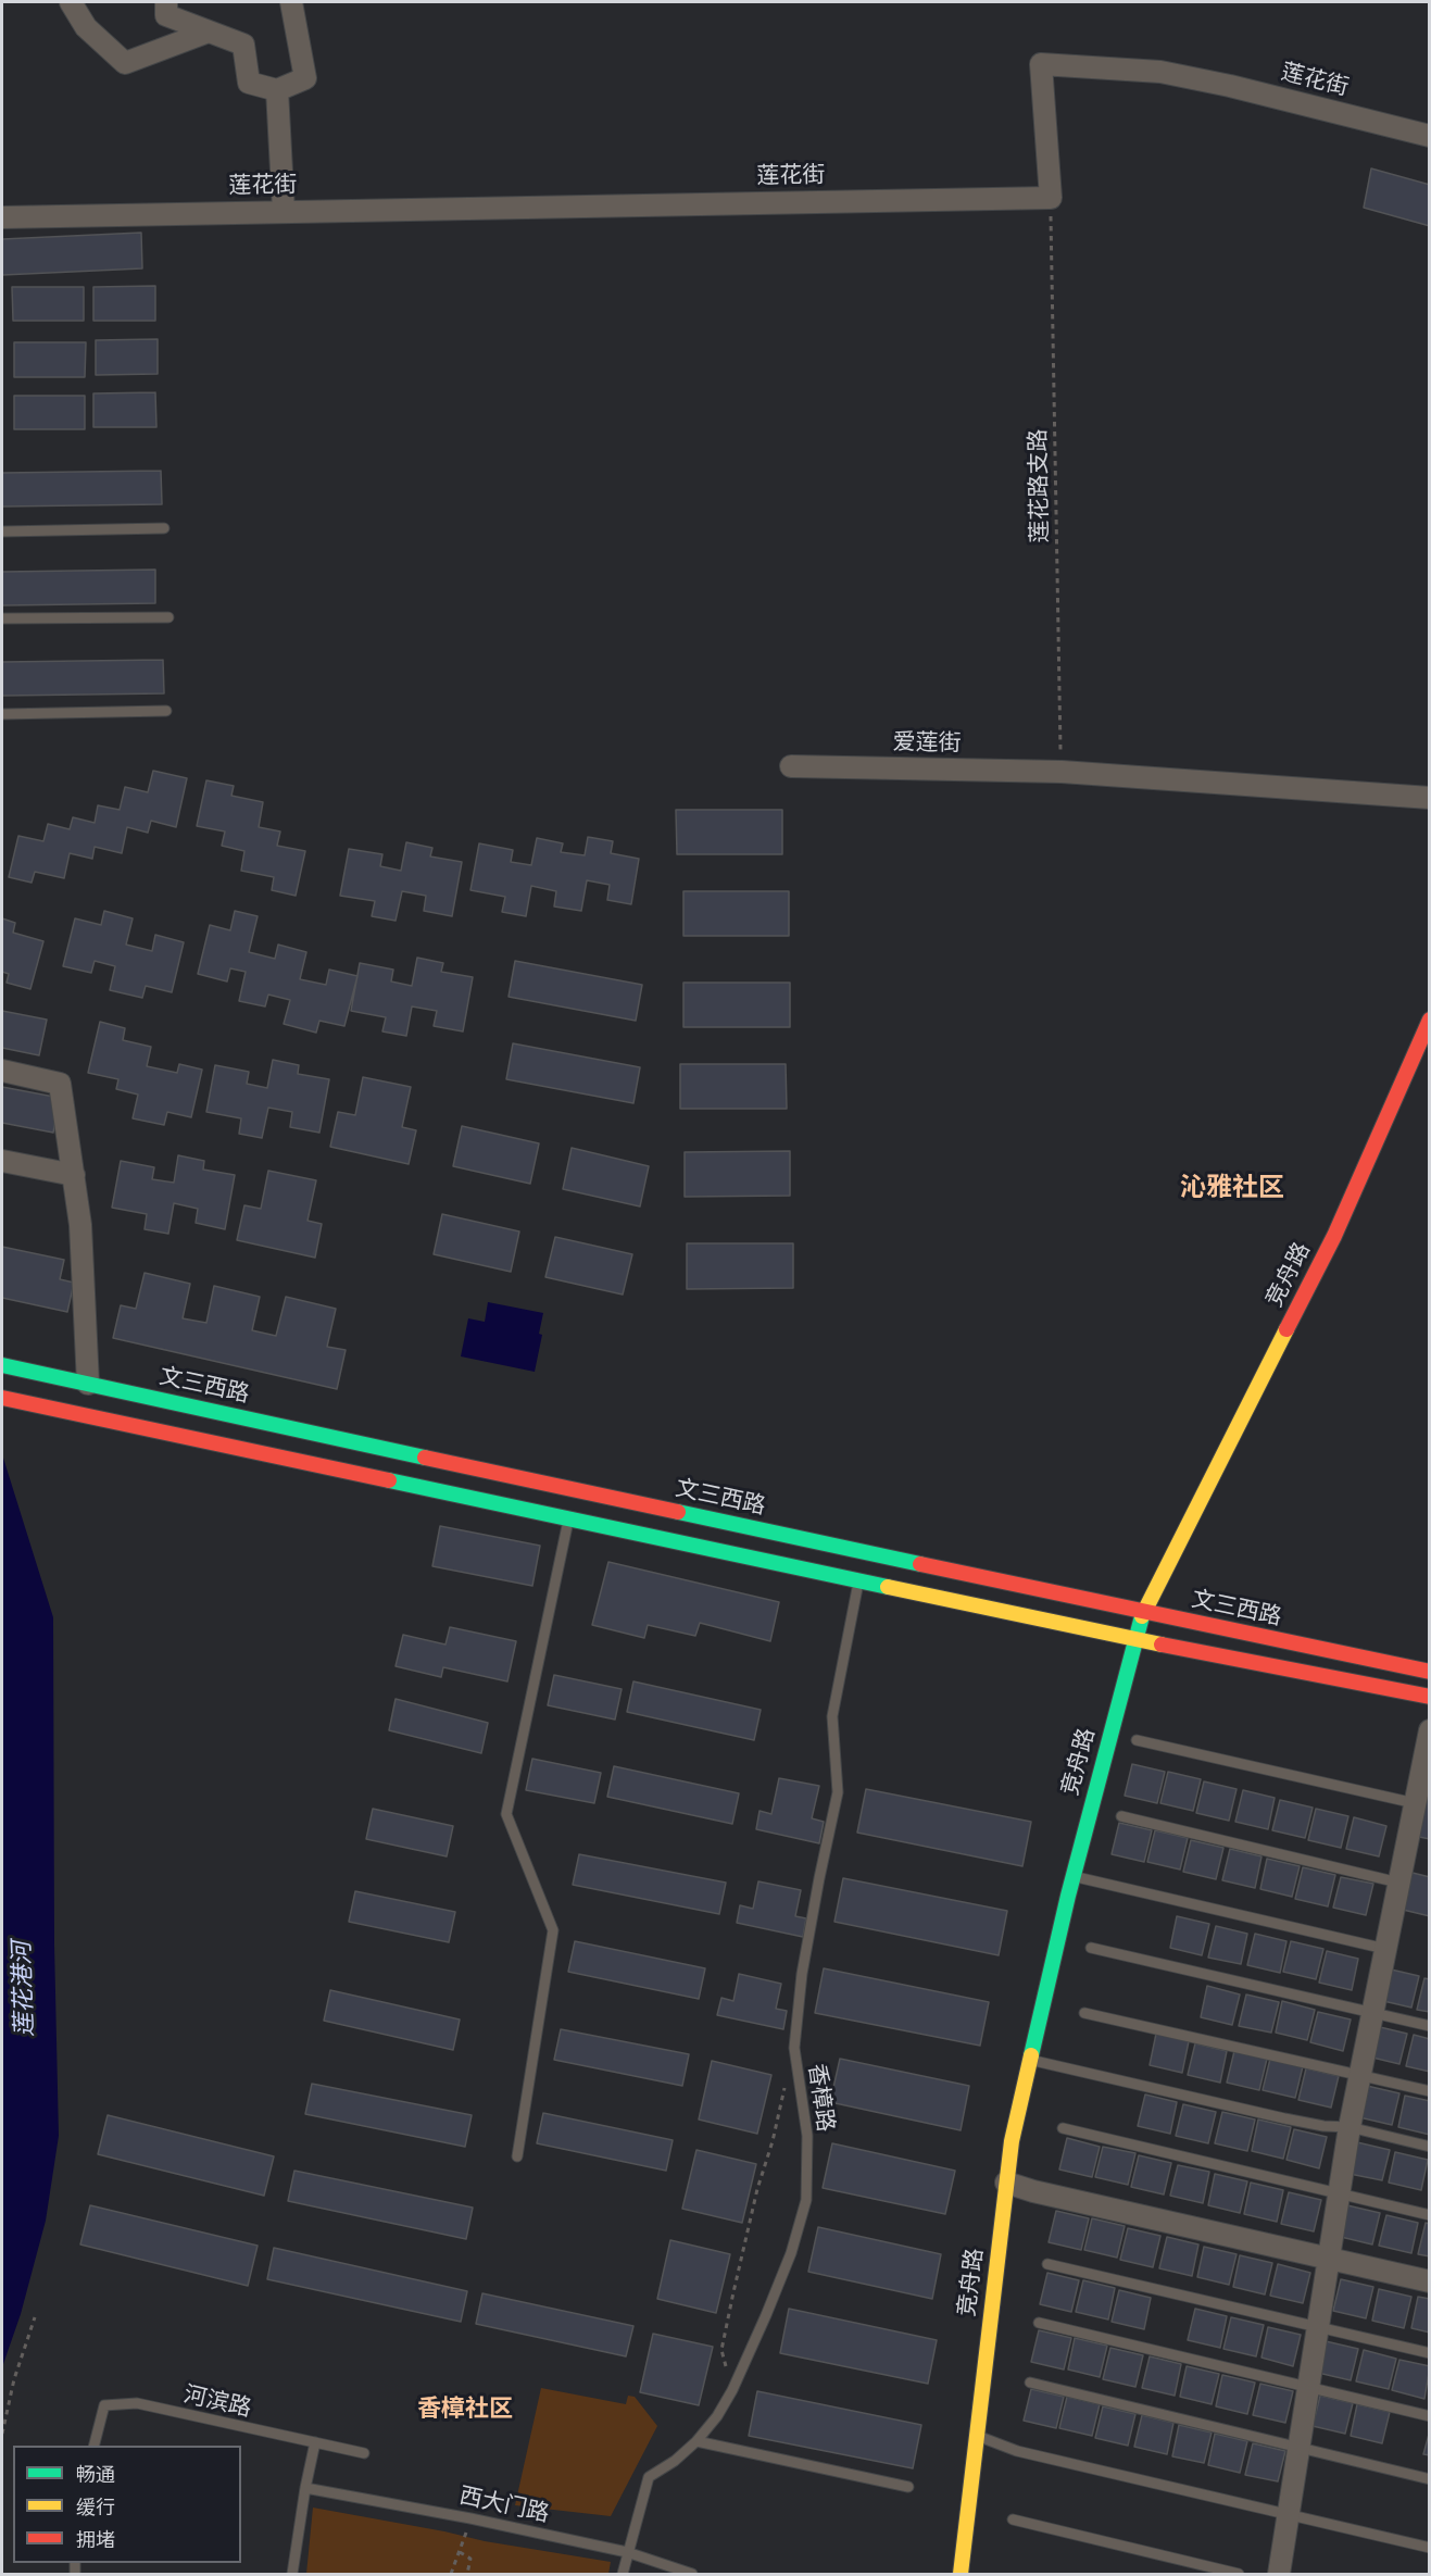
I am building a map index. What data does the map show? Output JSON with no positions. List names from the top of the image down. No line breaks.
{"streets":{"main road":["竞舟路","文三西路"],"street":["莲花街","爱莲街"],"lane":["香樟路","河滨路","西大门路"],"path":["莲花路支路"]},"crossings":[["莲花街","莲花路支路"],["莲花路支路","爱莲街"],["竞舟路","文三西路"],["香樟路","西大门路"]],"districts":["沁雅社区","香樟社区"],"water":["莲花港河"],"legend":["畅通","缓行","拥堵"]}
